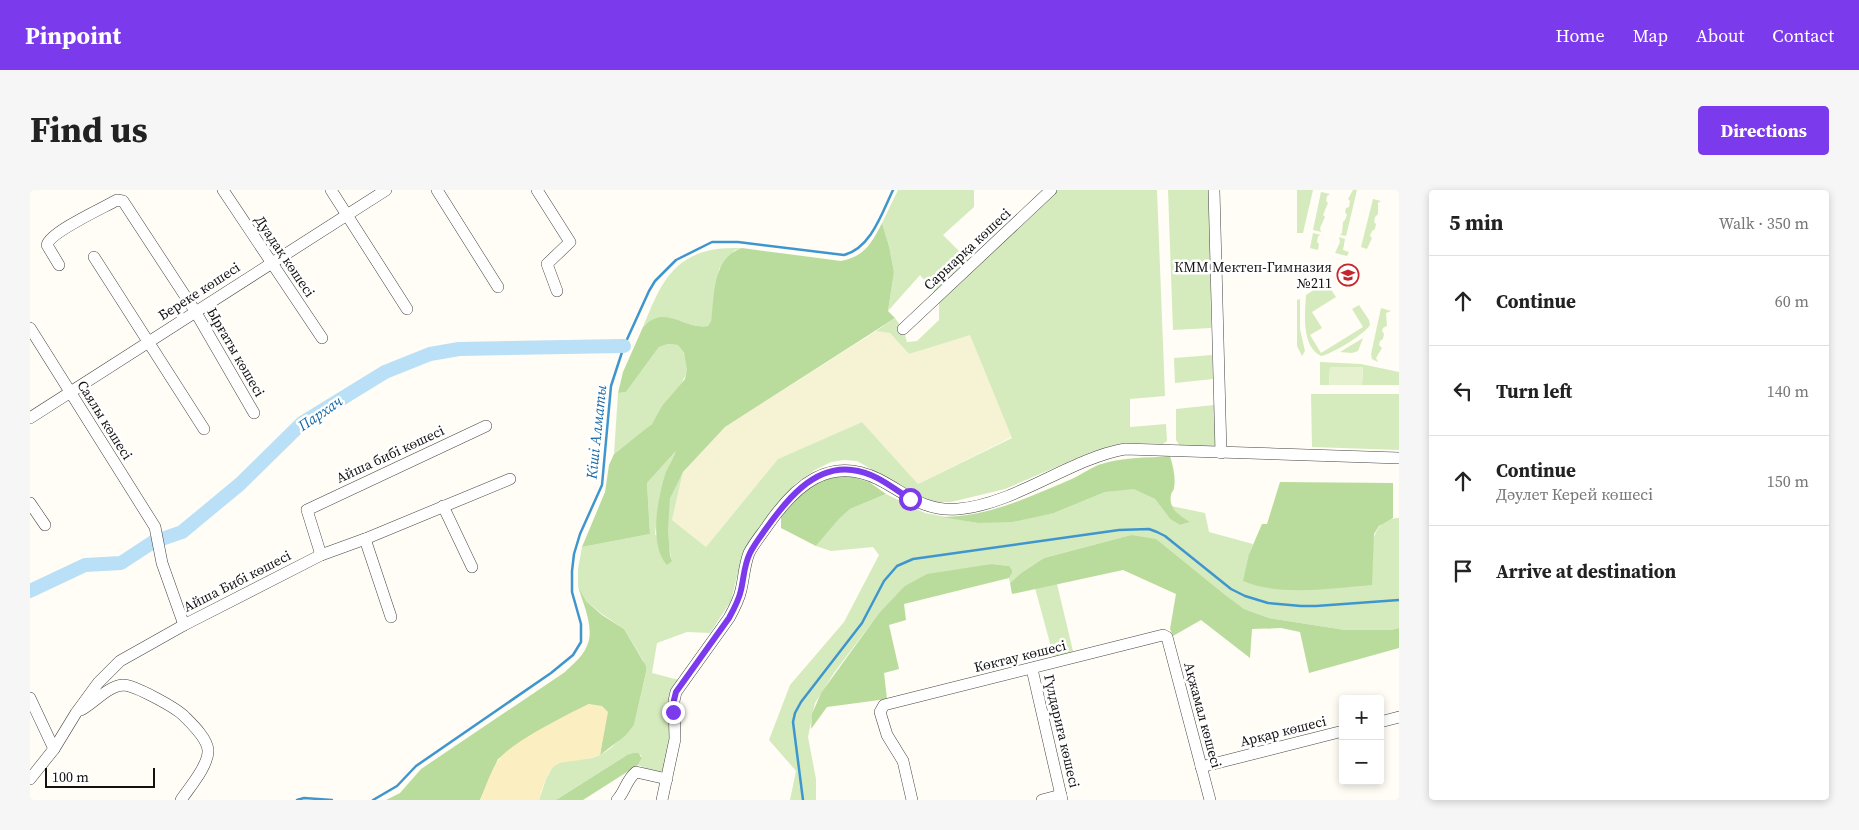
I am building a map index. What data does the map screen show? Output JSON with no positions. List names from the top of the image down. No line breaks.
{"streets":{"street":["Сарыарқа көшесі","Дуадақ көшесі","Береке көшесі","Ырғаты көшесі","Саялы көшесі","Айша бибі көшесі","Айша Бибі көшесі","Көктау көшесі","Ақжамал көшесі","Гүлдариға көшесі","Арқар көшесі"]},"crossings":[["Дуадақ көшесі","Береке көшесі"],["Береке көшесі","Ырғаты көшесі"],["Береке көшесі","Саялы көшесі"],["Саялы көшесі","Айша Бибі көшесі"],["Айша бибі көшесі","Айша Бибі көшесі"],["Көктау көшесі","Ақжамал көшесі"],["Көктау көшесі","Гүлдариға көшесі"],["Ақжамал көшесі","Арқар көшесі"]],"water":["Пархач","Кіші Алматы"],"places":{"school or university":["КММ Мектеп-Гимназия №211"]},"scale_bar":"100 m","page":{"header":"Pinpoint","nav":["Home","Map","About","Contact"],"title":"Find us","buttons":"Directions","heading":["5 min","Walk · 350 m"],"list":[["Continue","60 m"],["Turn left","140 m"],["Continue","Дәулет Керей көшесі","150 m"],"Arrive at destination"],"map_buttons":["+","−"],"scale":"100 m"}}
